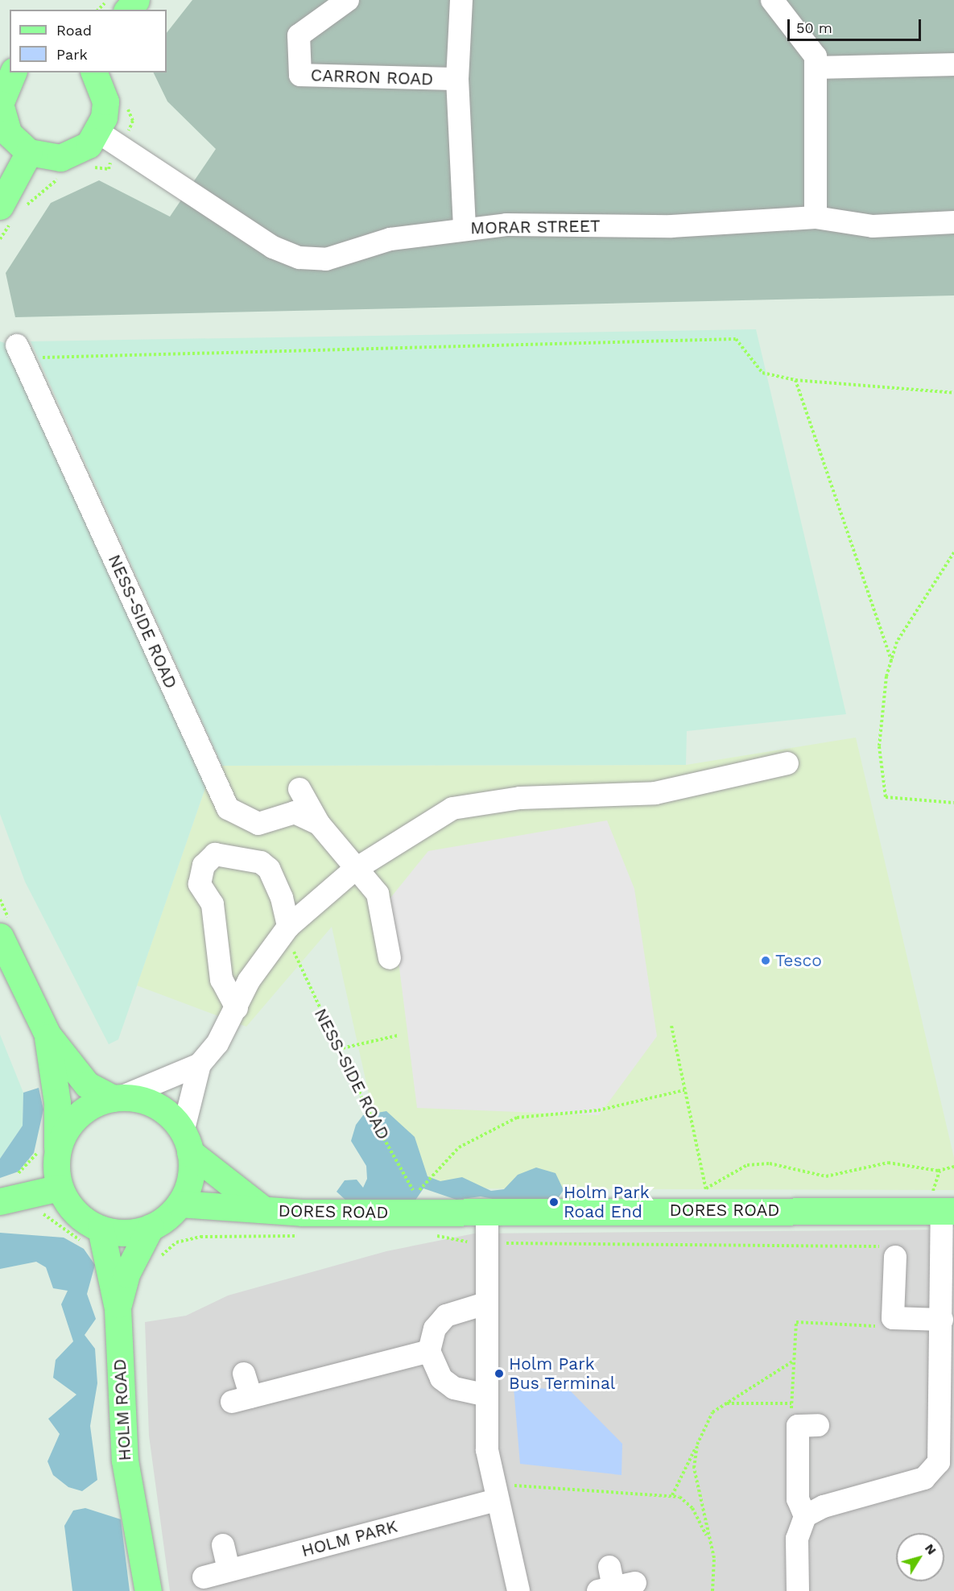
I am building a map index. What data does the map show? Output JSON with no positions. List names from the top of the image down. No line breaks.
{"streets":{"main road":["DORES ROAD","HOLM ROAD"],"street":["CARRON ROAD","MORAR STREET","NESS-SIDE ROAD","HOLM PARK"]},"crossings":[["CARRON ROAD","MORAR STREET"],["DORES ROAD","HOLM ROAD"]],"places":["Tesco","Holm Park Road End","Holm Park Bus Terminal"],"legend":["Road","Park"],"scale_bar":"50 m","north":"top right"}
